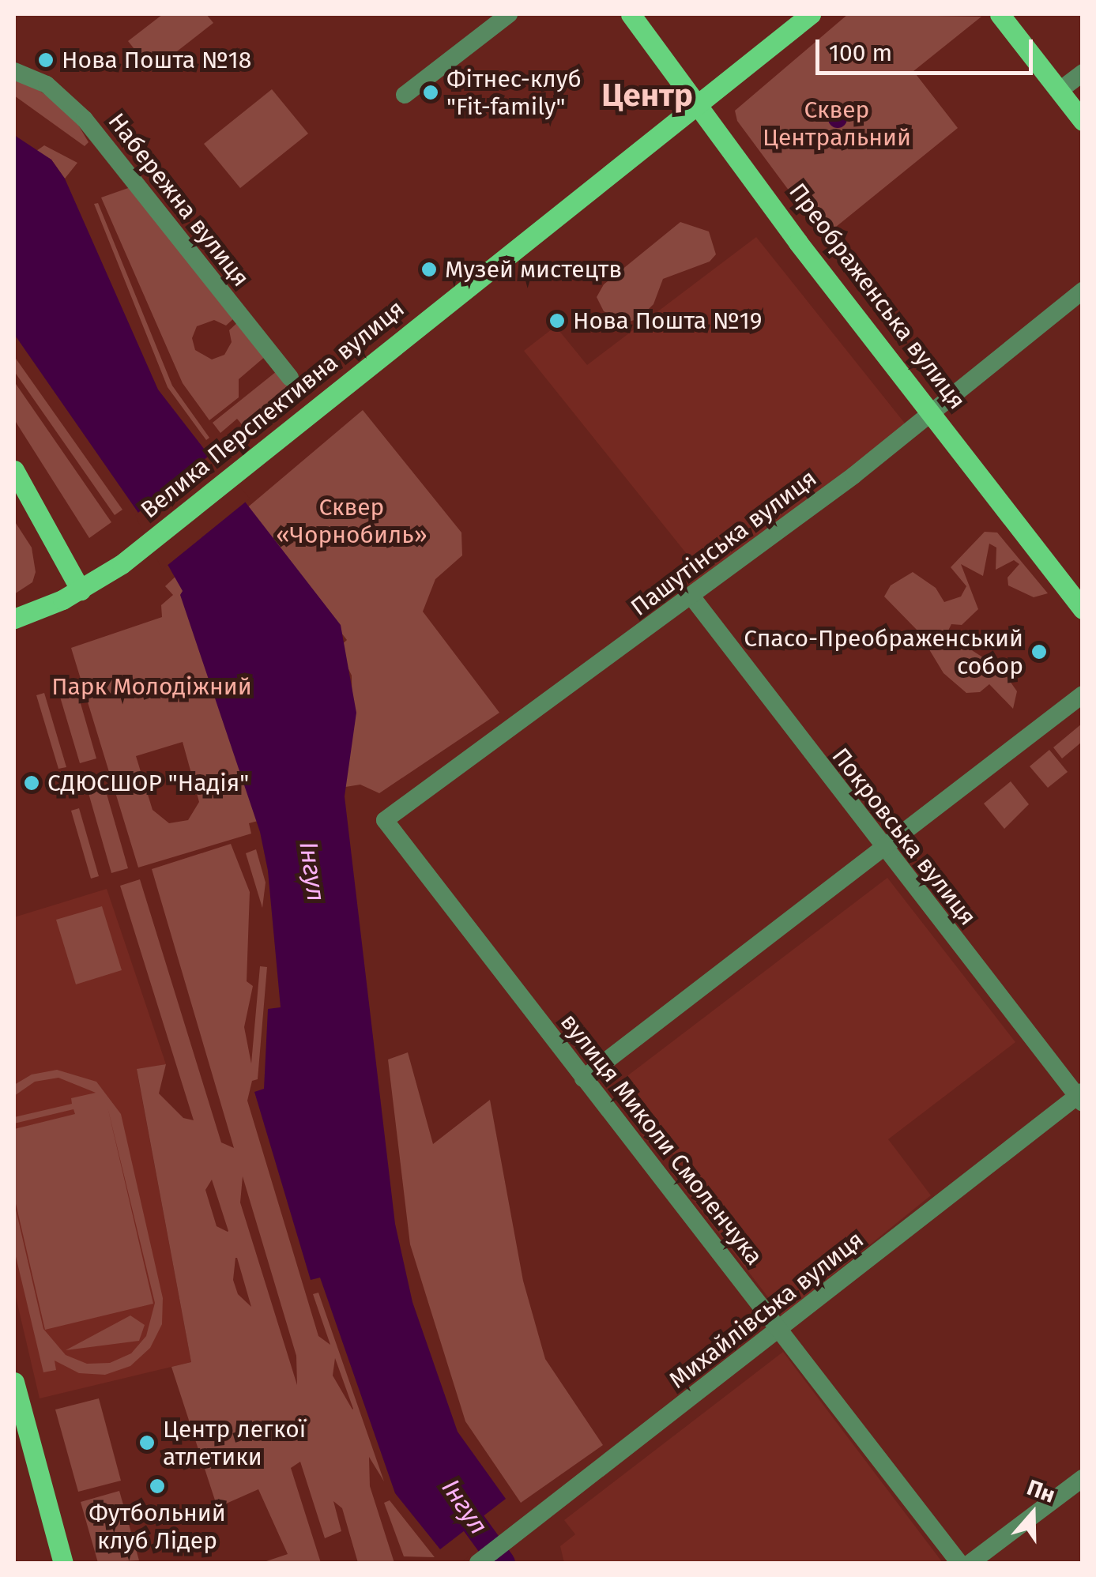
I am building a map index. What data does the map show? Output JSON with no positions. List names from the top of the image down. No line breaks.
{"streets":{"main road":["Преображенська вулиця","Велика Перспективна вулиця"],"street":["Набережна вулиця","Пашутінська вулиця","Покровська вулиця","вулиця Миколи Смоленчука","Михайлівська вулиця"]},"crossings":[["Преображенська вулиця","Велика Перспективна вулиця"],["Преображенська вулиця","Пашутінська вулиця"],["Пашутінська вулиця","Покровська вулиця"],["Пашутінська вулиця","вулиця Миколи Смоленчука"],["Покровська вулиця","Михайлівська вулиця"],["вулиця Миколи Смоленчука","Михайлівська вулиця"]],"districts":["Центр"],"water":["Інгул"],"parks":["Сквер Центральний","Сквер «Чорнобиль»","Парк Молодіжний"],"places":["Нова Пошта №18","Фітнес-клуб \"Fit-family\"","Музей мистецтв","Нова Пошта №19","Спасо-Преображенський собор","СДЮСШОР \"Надія\"","Центр легкої атлетики","Футбольний клуб Лідер"],"scale_bar":"100 m","north":"top"}
